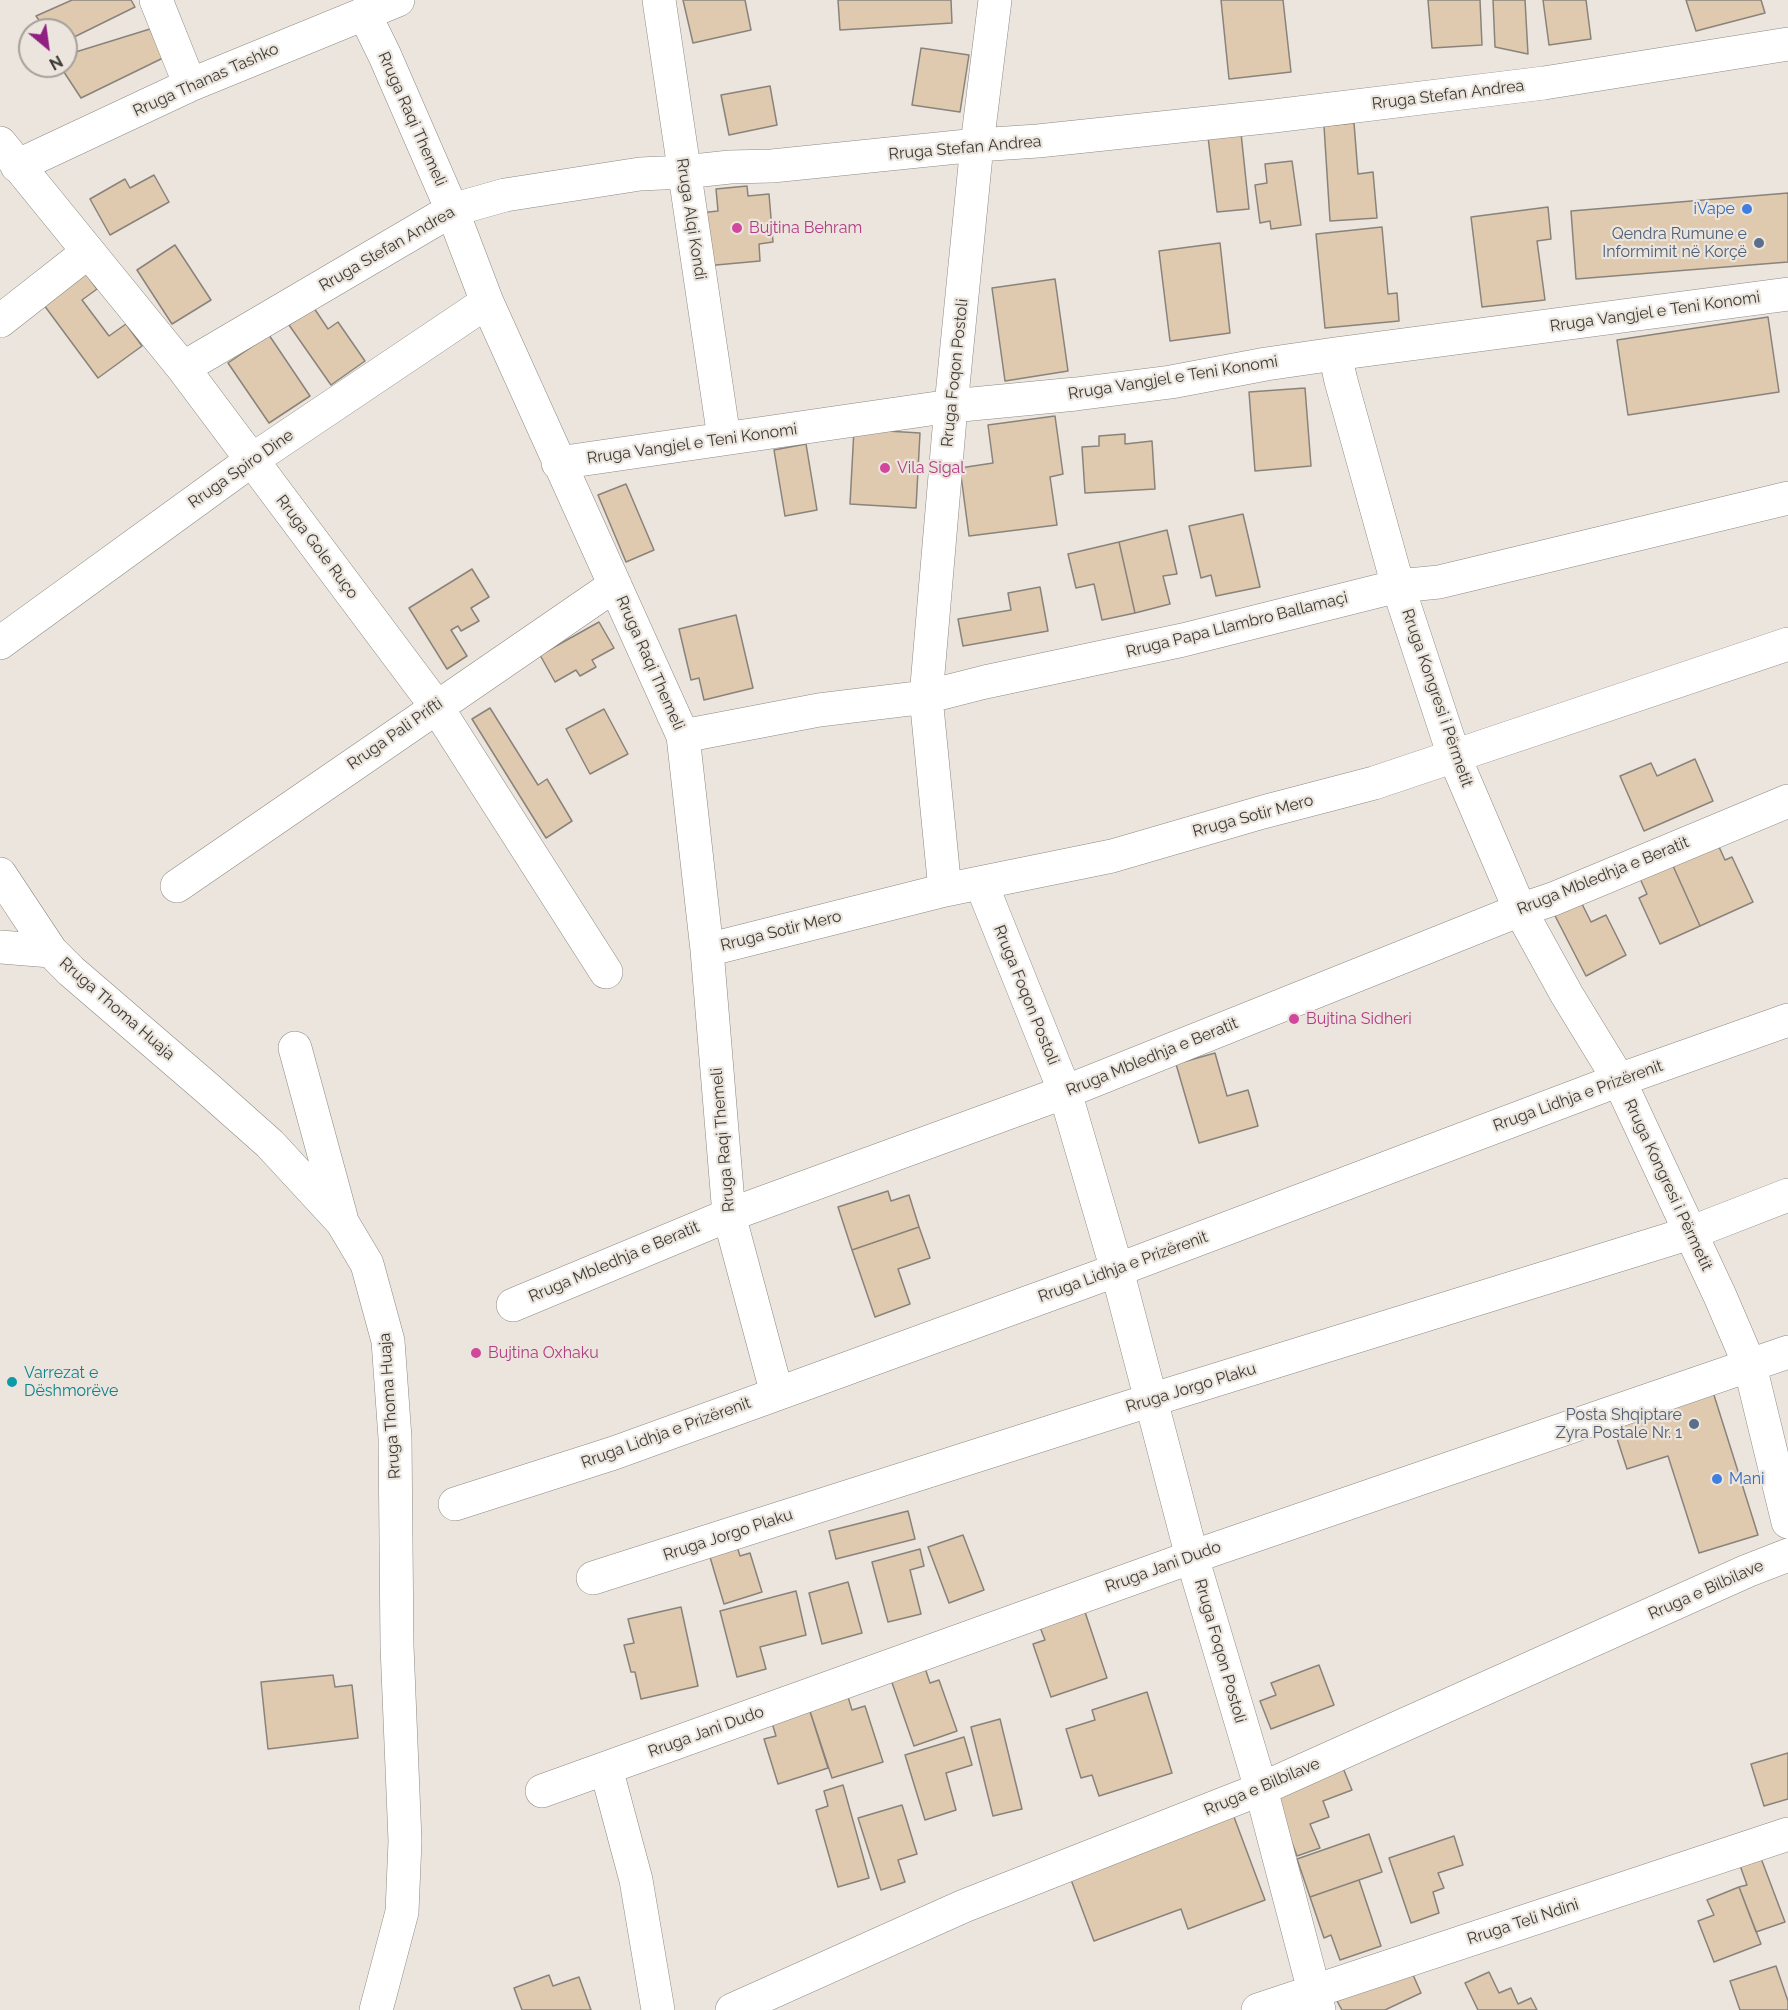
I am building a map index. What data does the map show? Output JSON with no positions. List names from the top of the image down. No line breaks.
{"streets":{"street":["Rruga Thanas Tashko","Rruga Stefan Andrea","Rruga Raqi Themeli","Rruga Alqi Kondi","Rruga Vangjel e Teni Konomi","Rruga Foqon Postoli","Rruga Spiro Dine","Rruga Gole Ruço","Rruga Papa Llambro Ballamaçi","Rruga Kongresi i Përmetit","Rruga Pali Prifti","Rruga Sotir Mero","Rruga Mbledhja e Beratit","Rruga Thoma Huaja","Rruga Lidhja e Prizërenit","Rruga Jorgo Plaku","Rruga Jani Dudo","Rruga e Bilbilave","Rruga Teli Ndini"]},"crossings":[["Rruga Thanas Tashko","Rruga Raqi Themeli"],["Rruga Thanas Tashko","Rruga Gole Ruço"],["Rruga Stefan Andrea","Rruga Raqi Themeli"],["Rruga Stefan Andrea","Rruga Alqi Kondi"],["Rruga Stefan Andrea","Rruga Foqon Postoli"],["Rruga Stefan Andrea","Rruga Gole Ruço"],["Rruga Raqi Themeli","Rruga Vangjel e Teni Konomi"],["Rruga Raqi Themeli","Rruga Spiro Dine"],["Rruga Raqi Themeli","Rruga Papa Llambro Ballamaçi"],["Rruga Raqi Themeli","Rruga Pali Prifti"],["Rruga Raqi Themeli","Rruga Sotir Mero"],["Rruga Raqi Themeli","Rruga Mbledhja e Beratit"],["Rruga Raqi Themeli","Rruga Lidhja e Prizërenit"],["Rruga Alqi Kondi","Rruga Vangjel e Teni Konomi"],["Rruga Vangjel e Teni Konomi","Rruga Foqon Postoli"],["Rruga Vangjel e Teni Konomi","Rruga Kongresi i Përmetit"],["Rruga Foqon Postoli","Rruga Papa Llambro Ballamaçi"],["Rruga Foqon Postoli","Rruga Sotir Mero"],["Rruga Foqon Postoli","Rruga Mbledhja e Beratit"],["Rruga Foqon Postoli","Rruga Lidhja e Prizërenit"],["Rruga Foqon Postoli","Rruga Jorgo Plaku"],["Rruga Foqon Postoli","Rruga Jani Dudo"],["Rruga Foqon Postoli","Rruga e Bilbilave"],["Rruga Foqon Postoli","Rruga Teli Ndini"],["Rruga Spiro Dine","Rruga Gole Ruço"],["Rruga Gole Ruço","Rruga Pali Prifti"],["Rruga Papa Llambro Ballamaçi","Rruga Kongresi i Përmetit"],["Rruga Kongresi i Përmetit","Rruga Sotir Mero"],["Rruga Kongresi i Përmetit","Rruga Mbledhja e Beratit"],["Rruga Kongresi i Përmetit","Rruga Lidhja e Prizërenit"],["Rruga Kongresi i Përmetit","Rruga Jorgo Plaku"],["Rruga Kongresi i Përmetit","Rruga Jani Dudo"]],"places":["iVape","Bujtina Behram","Qendra Rumune e Informimit në Korçë","Vila Sigal","Bujtina Sidheri","Bujtina Oxhaku","Varrezat e Dëshmorëve","Posta Shqiptare Zyra Postale Nr. 1","Mani"],"north":"bottom right"}
